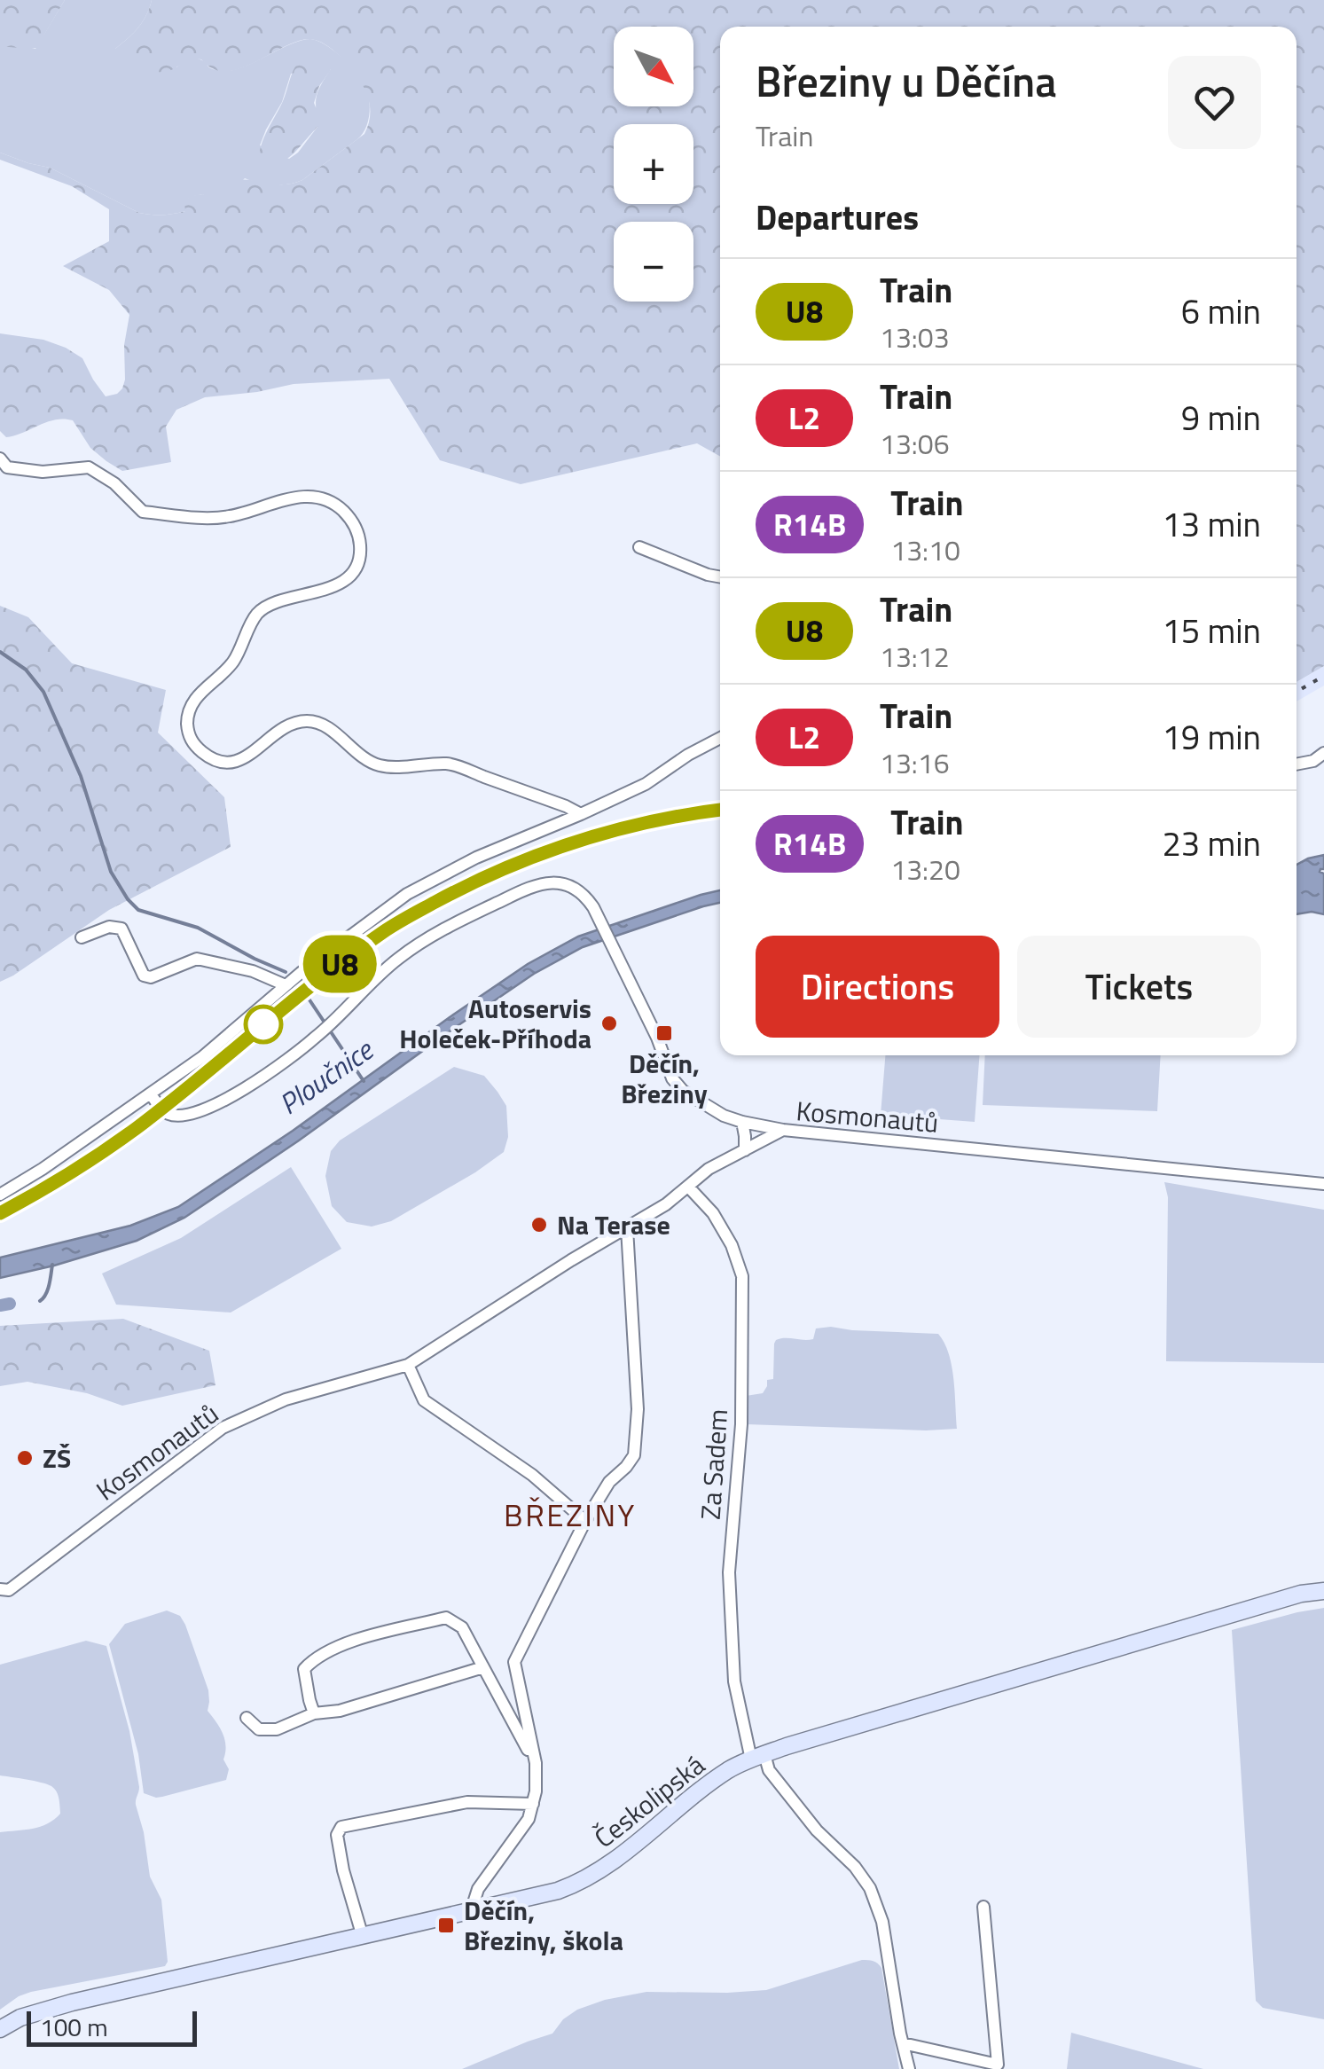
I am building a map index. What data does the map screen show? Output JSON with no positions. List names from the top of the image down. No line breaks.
{"streets":{"main road":["Českolipská"],"street":["Kosmonautů","Za Sadem"]},"crossings":[["Kosmonautů","Za Sadem"],["Za Sadem","Českolipská"]],"districts":["BŘEZINY"],"water":["Ploučnice"],"places":{"other":["Autoservis Holeček-Příhoda","Na Terase","ZŠ"],"transit":["Děčín, Březiny","Děčín, Březiny, škola"]},"scale_bar":"100 m","north":"bottom right","page":{"on_map":"U8","map_buttons":["+","−"],"heading":[["Březiny u Děčína","Train"],"Departures"],"list":[{"mark":"U8","name":"Train","note":"13:03","value":"6 min"},{"mark":"L2","name":"Train","note":"13:06","value":"9 min"},{"mark":"R14B","name":"Train","note":"13:10","value":"13 min"},{"mark":"U8","name":"Train","note":"13:12","value":"15 min"},{"mark":"L2","name":"Train","note":"13:16","value":"19 min"},{"mark":"R14B","name":"Train","note":"13:20","value":"23 min"}],"buttons":["Directions","Tickets"],"scale":"100 m"}}
